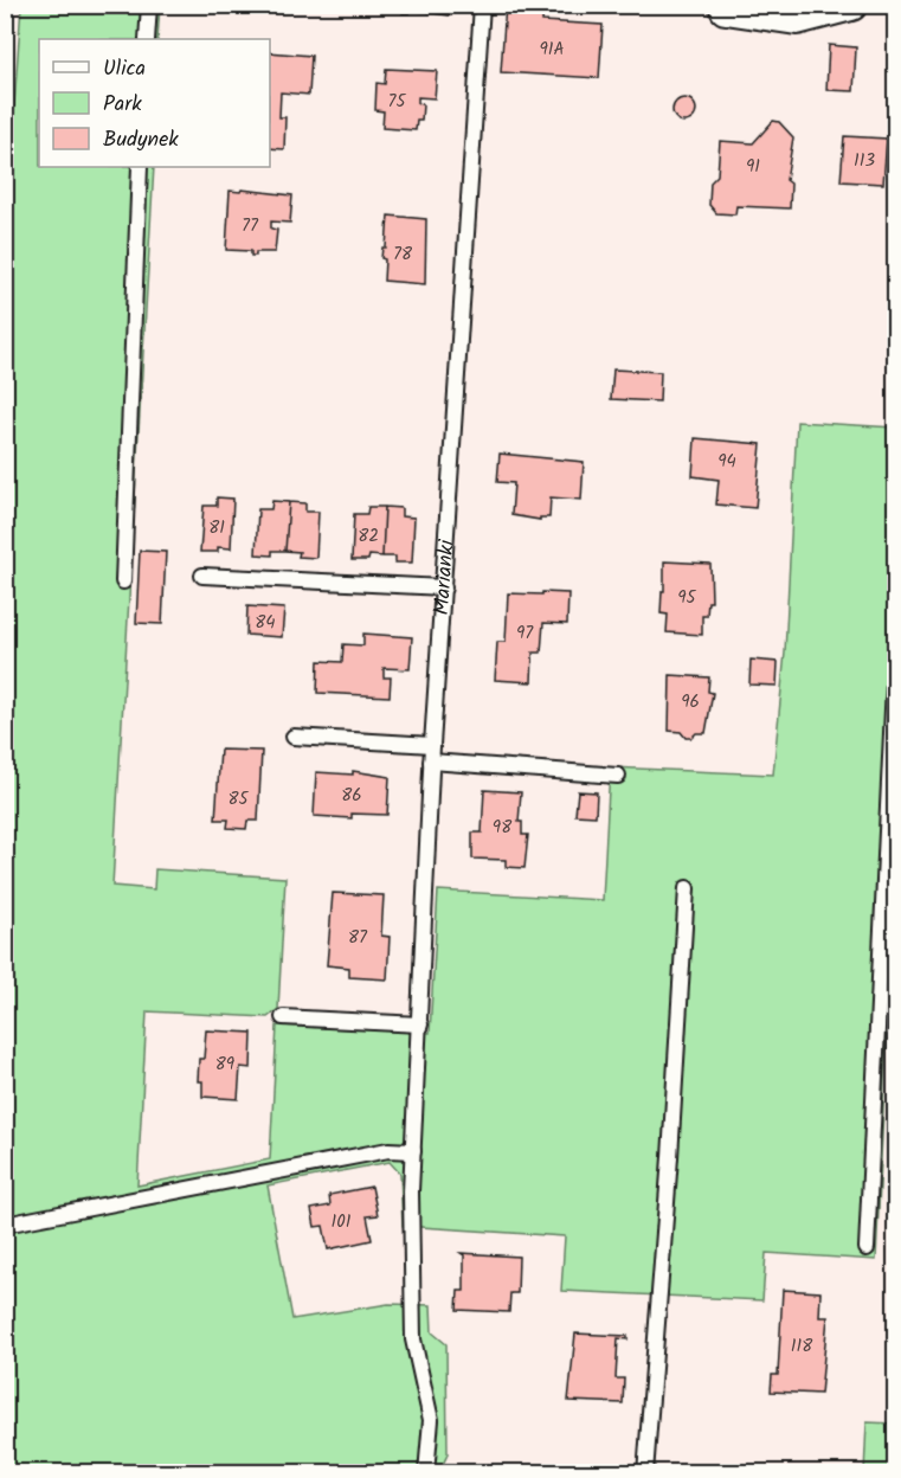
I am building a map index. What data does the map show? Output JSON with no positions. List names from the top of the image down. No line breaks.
{"streets":{"lane":["Marianki"]},"house_numbers":["91A","75","113","91","77","78","94","81","82","95","84","97","96","86","85","98","87","89","101","118"],"legend":["Ulica","Park","Budynek"]}
